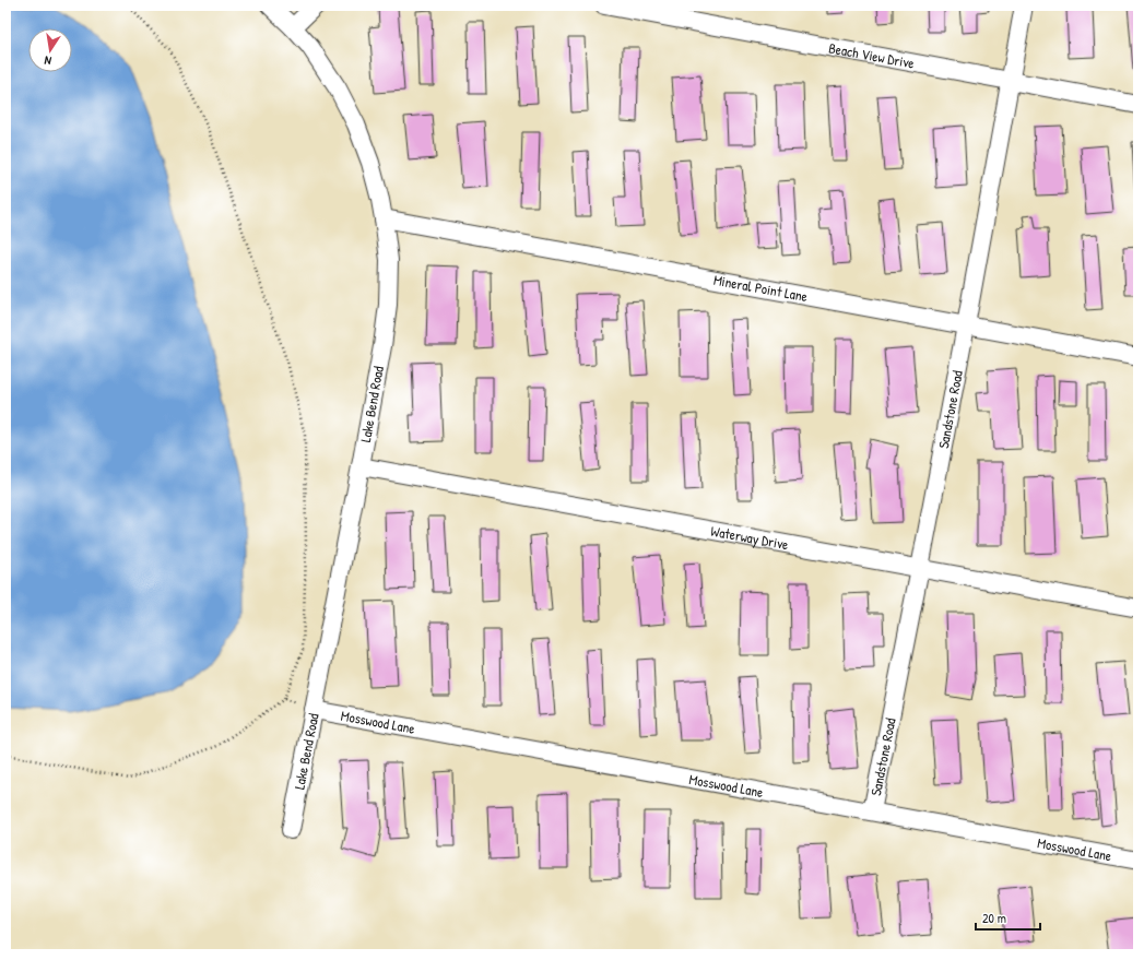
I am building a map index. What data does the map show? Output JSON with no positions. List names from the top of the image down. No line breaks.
{"streets":{"street":["Beach View Drive","Mineral Point Lane","Lake Bend Road","Sandstone Road","Waterway Drive","Mosswood Lane"]},"crossings":[["Beach View Drive","Sandstone Road"],["Mineral Point Lane","Lake Bend Road"],["Mineral Point Lane","Sandstone Road"],["Lake Bend Road","Waterway Drive"],["Lake Bend Road","Mosswood Lane"],["Sandstone Road","Waterway Drive"],["Sandstone Road","Mosswood Lane"]],"scale_bar":"20 m","north":"bottom"}
